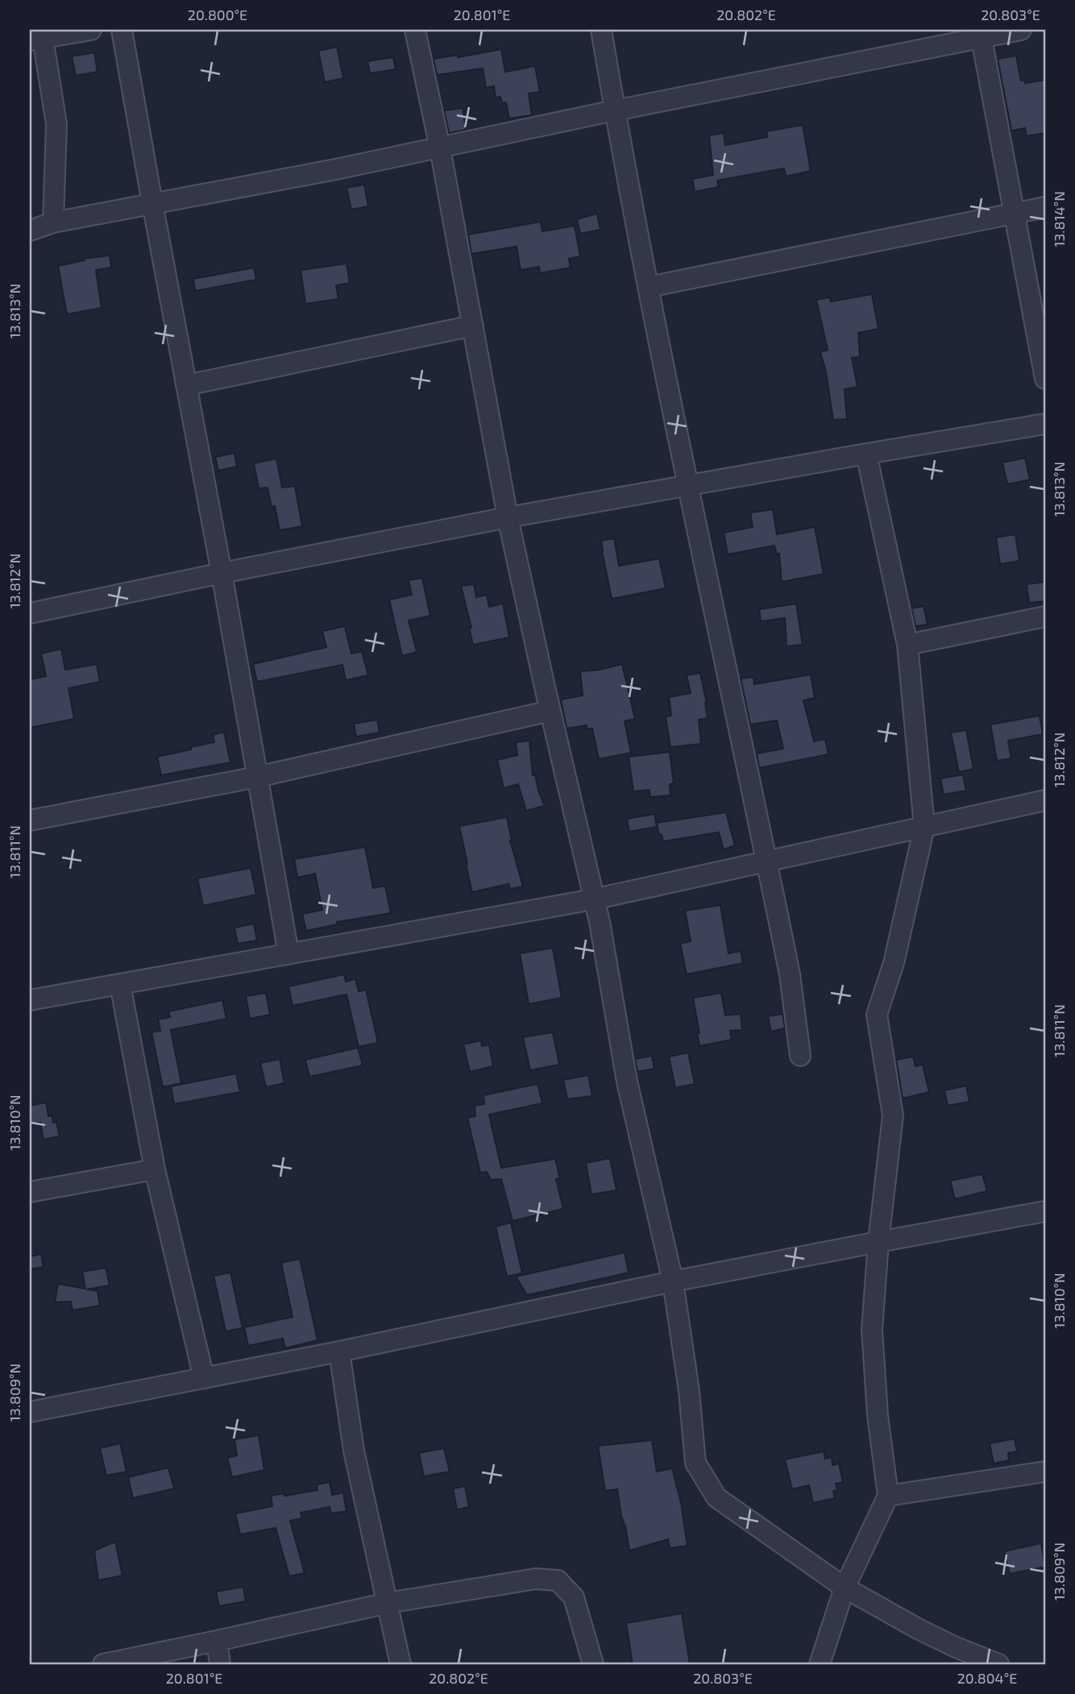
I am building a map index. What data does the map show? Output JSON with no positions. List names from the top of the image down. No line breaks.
{"coordinates":["20.800°E","20.801°E","20.802°E","20.803°E","13.814°N","13.813°N","13.812°N","13.811°N","13.810°N","13.809°N","20.804°E"]}
